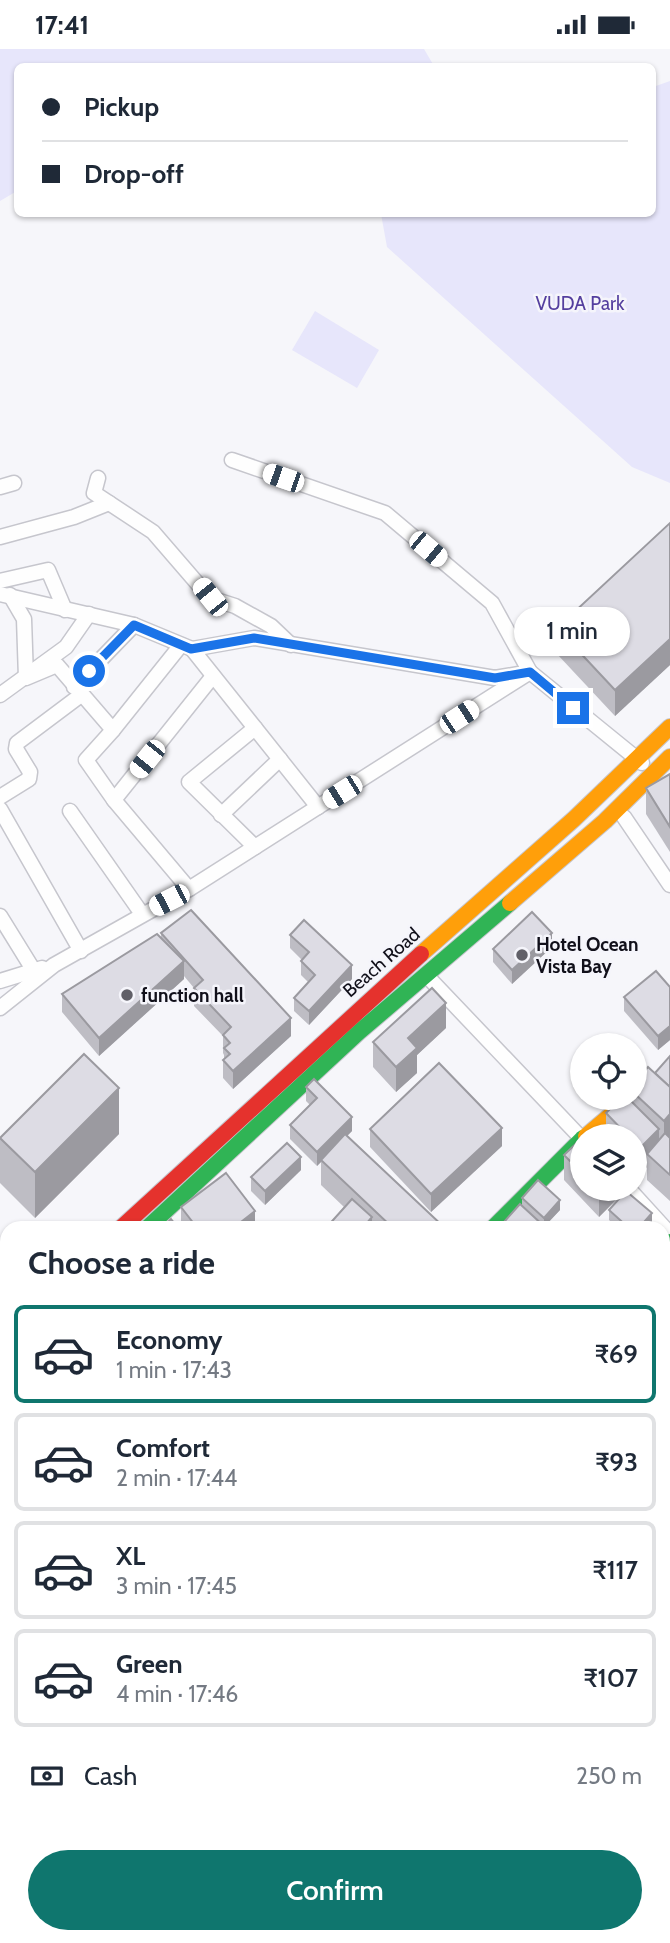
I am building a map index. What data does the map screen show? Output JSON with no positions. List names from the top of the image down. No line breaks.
{"streets":{"main road":["Beach Road"]},"parks":["VUDA Park"],"places":["Hotel Ocean Vista Bay","function hall"],"page":{"status":"17:41","banner":["Pickup","Drop-off"],"bubble":"1 min","heading":"Choose a ride","list":[{"name":"Economy","note":"1 min · 17:43","value":"₹69"},{"name":"Comfort","note":"2 min · 17:44","value":"₹93"},{"name":"XL","note":"3 min · 17:45","value":"₹117"},{"name":"Green","note":"4 min · 17:46","value":"₹107"}],"pay":["Cash","250 m"],"buttons":"Confirm"}}
